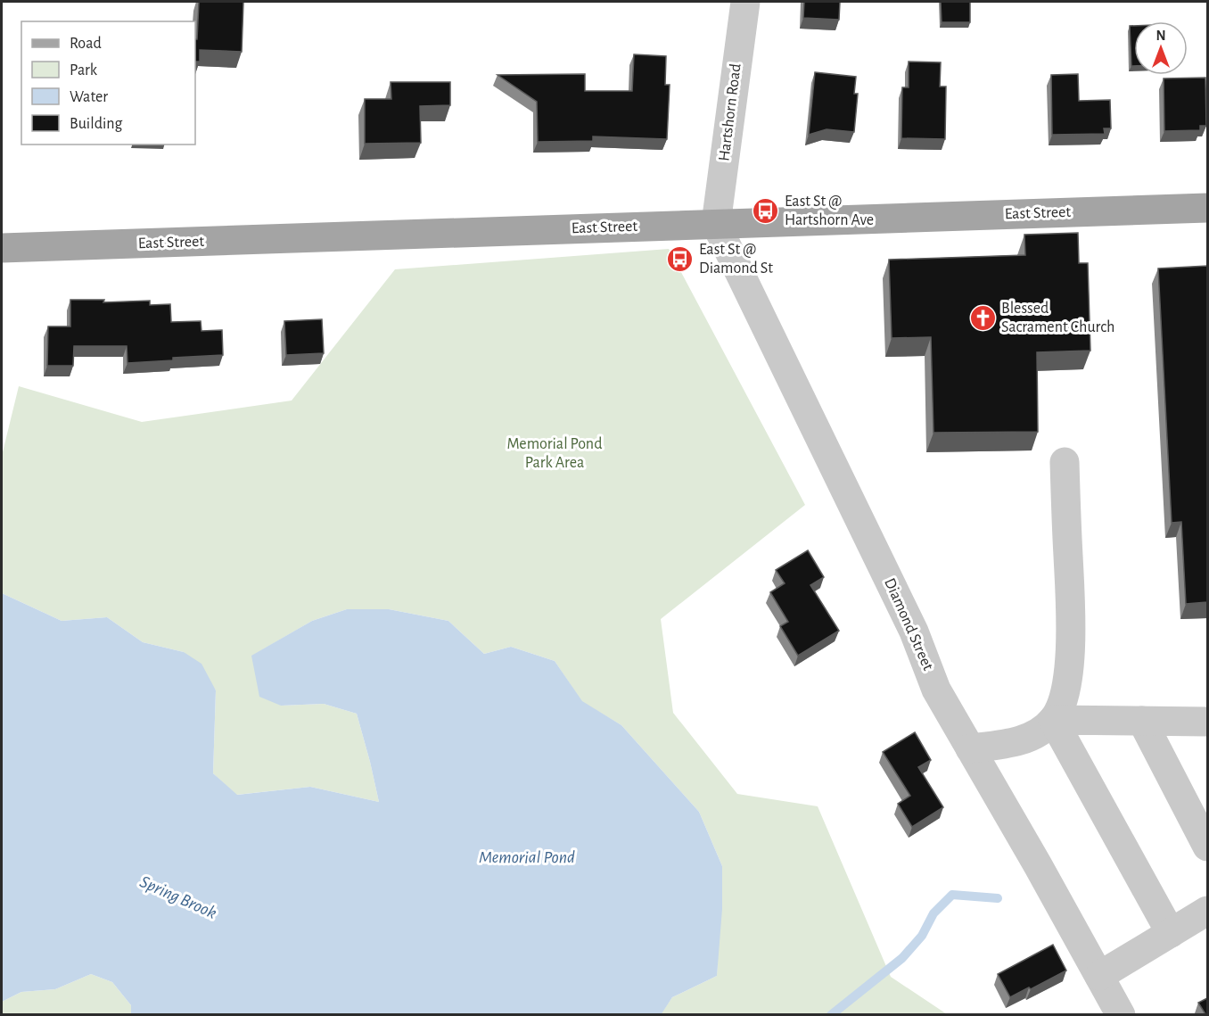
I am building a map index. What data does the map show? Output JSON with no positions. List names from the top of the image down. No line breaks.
{"streets":{"main road":["East Street"],"street":["Hartshorn Road","Diamond Street"]},"crossings":[["Hartshorn Road","East Street"],["Hartshorn Road","Diamond Street"],["East Street","Diamond Street"]],"water":["Memorial Pond","Spring Brook"],"parks":["Memorial Pond Park Area"],"places":{"bus stop":["East St @ Hartshorn Ave","East St @ Diamond St"],"church":["Blessed Sacrament Church"]},"legend":["Road","Park","Water","Building"],"north":"top"}
